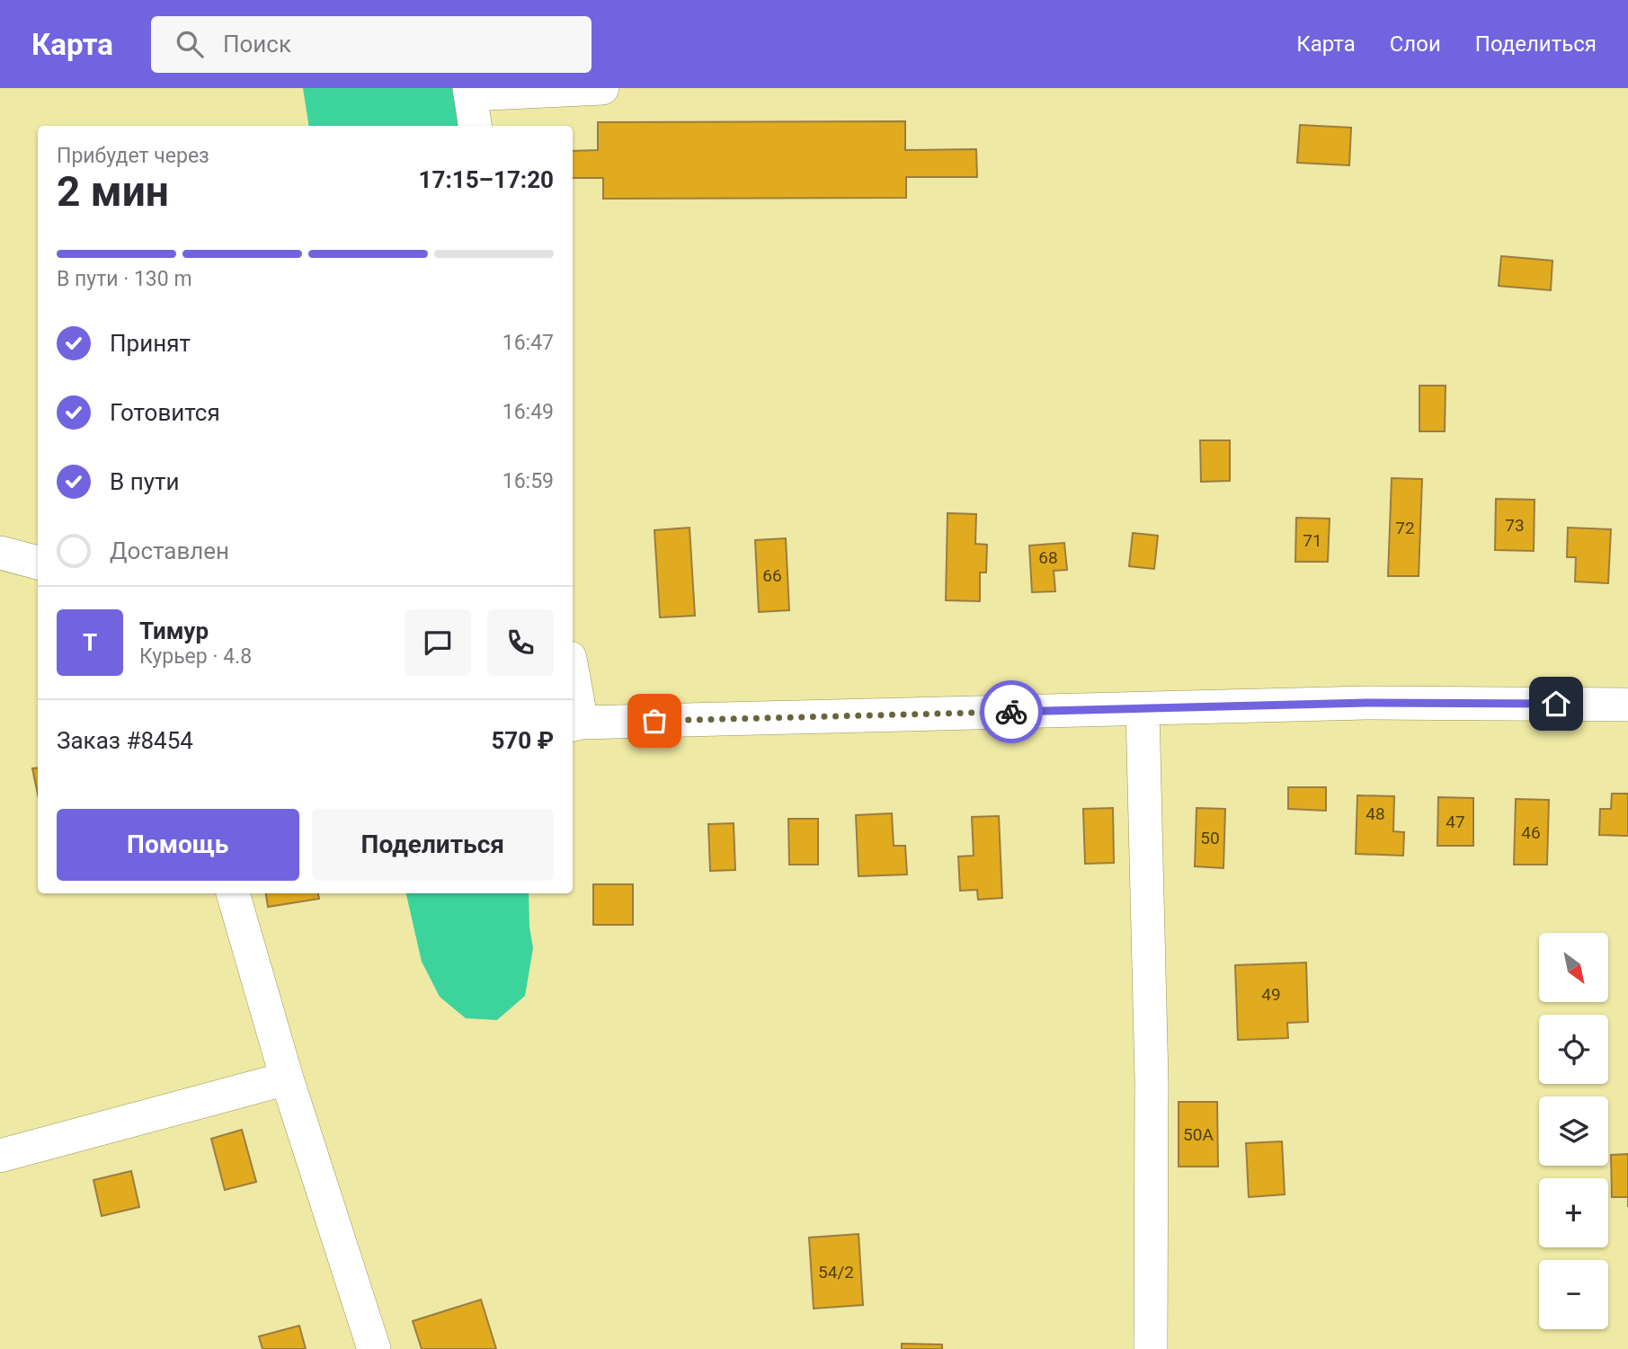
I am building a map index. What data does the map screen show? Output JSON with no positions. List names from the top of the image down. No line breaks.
{"house_numbers":["73","72","71","68","66","48","47","46","50","49","50А","54/2"],"north":"bottom right","page":{"header":"Карта","search":"Поиск","nav":["Карта","Слои","Поделиться"],"heading":["2 мин","Прибудет через","17:15–17:20"],"panel":["Тимур","Курьер · 4.8","Заказ #8454","570 ₽"],"bar":"В пути · 130 m","list":[["Принят","16:47"],["Готовится","16:49"],["В пути","16:59"],"Доставлен"],"round":"Т","buttons":["Помощь","Поделиться"],"map_buttons":["+","−"]}}
